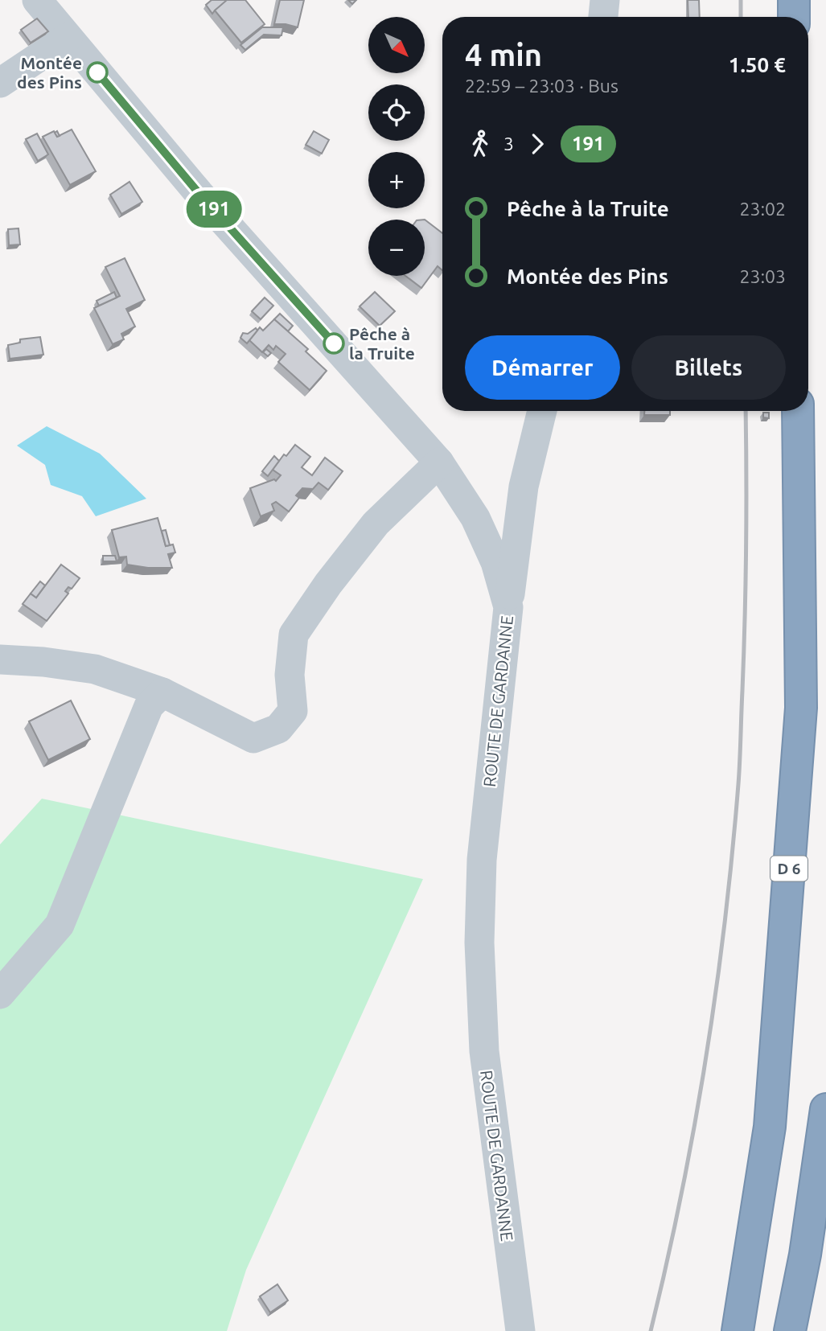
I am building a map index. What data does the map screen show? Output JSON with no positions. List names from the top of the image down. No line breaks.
{"streets":{"highway":["D 6"],"street":["ROUTE DE GARDANNE"]},"places":["Montée des Pins","Pêche à la Truite"],"lines":["bus line 191"],"north":"bottom right","page":{"on_map":"191","map_buttons":["+","−"],"heading":["4 min","22:59 – 23:03 · Bus","1.50 €"],"legs":["3","191"],"list":[{"name":"Pêche à la Truite","value":"23:02"},{"name":"Montée des Pins","value":"23:03"}],"buttons":["Démarrer","Billets"]}}
